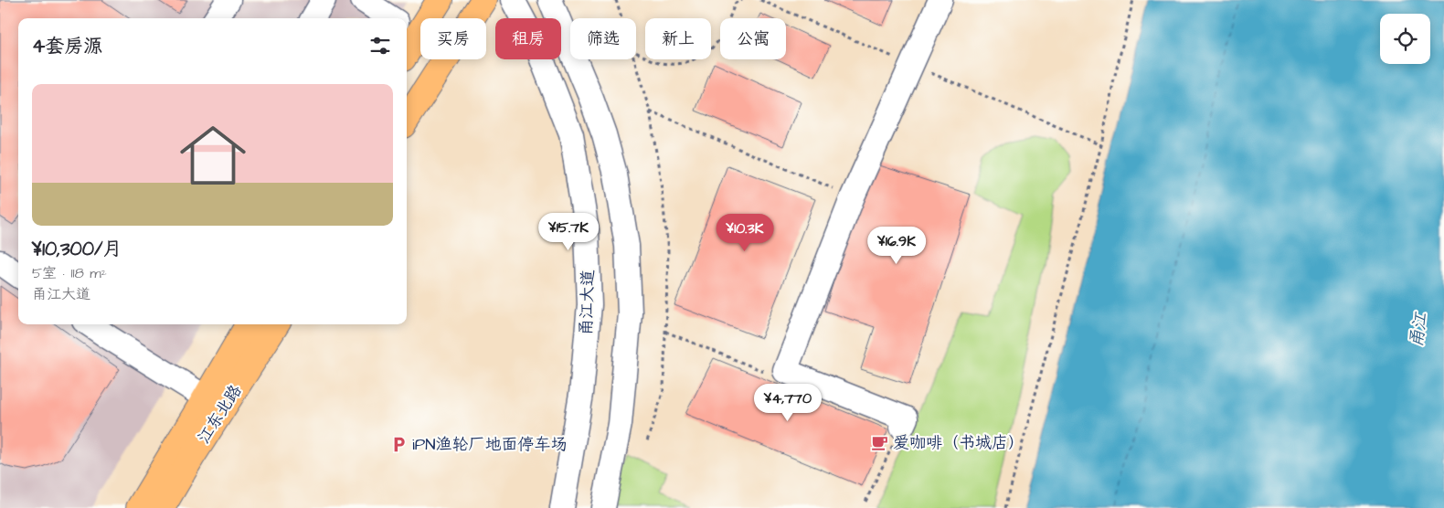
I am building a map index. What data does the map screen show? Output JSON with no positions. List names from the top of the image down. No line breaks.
{"streets":{"main road":["江东北路"],"street":["甬江大道"]},"water":["甬江"],"places":{"cafe":["爱咖啡（书城店）"],"parking":["iPN渔轮厂地面停车场"]},"page":{"chip":["买房","租房","筛选","新上","公寓"],"heading":"4套房源","list":[{"name":"¥10,300/月","note":"5室 · 118 m² · 甬江大道"}],"price":["¥15.7K","¥10.3K","¥16.9K","¥4,770"]}}
